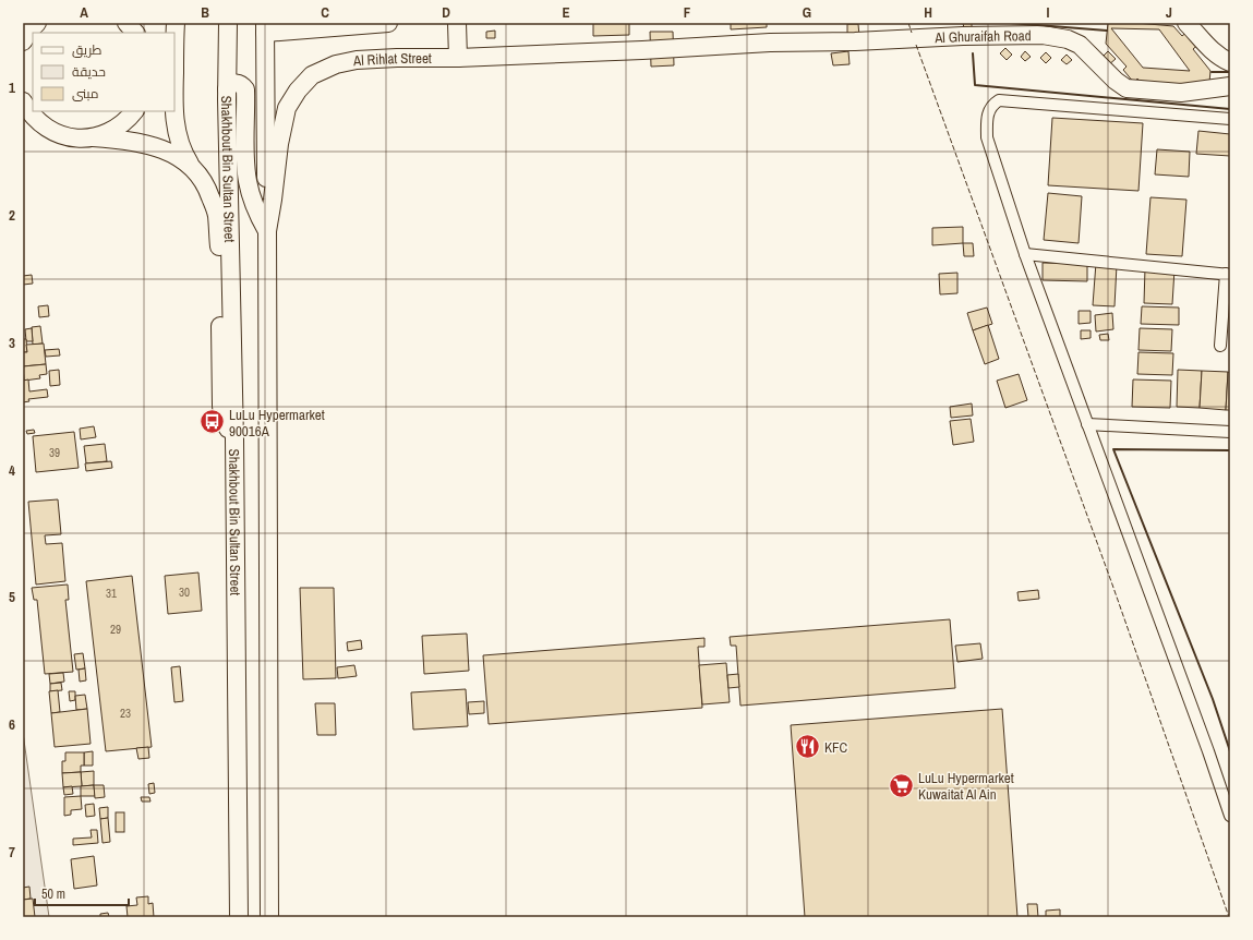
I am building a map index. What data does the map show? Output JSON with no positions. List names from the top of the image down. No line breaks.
{"streets":{"main road":["Al Ghuraifah Road","Al Rihlat Street","Shakhbout Bin Sultan Street"]},"crossings":[["Al Ghuraifah Road","Al Rihlat Street"]],"places":{"bus stop":["LuLu Hypermarket 90016A"],"restaurant":["KFC"],"supermarket":["LuLu Hypermarket Kuwaitat Al Ain"]},"house_numbers":["39","30","31","29","23"],"legend":["طريق","حديقة","مبنى"],"scale_bar":"50 m","grid":{"columns":["A","B","C","D","E","F","G","H","I","J"],"rows":["1","2","3","4","5","6","7"]}}
